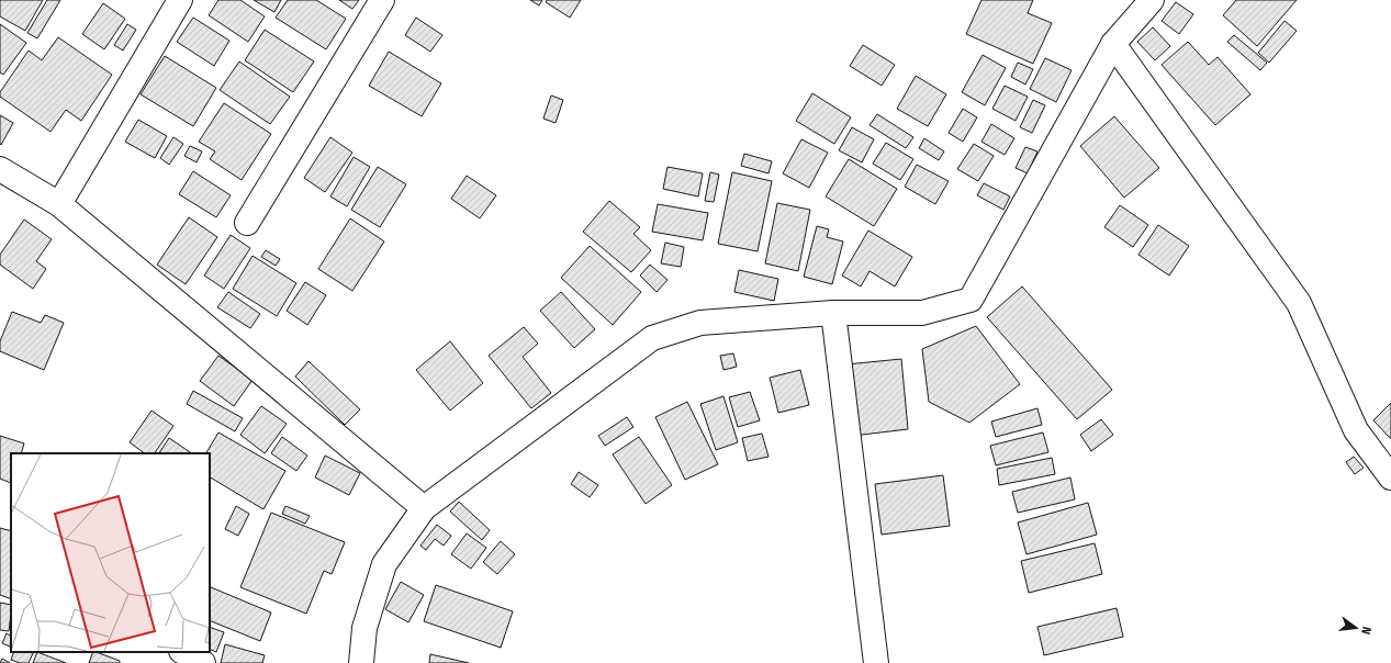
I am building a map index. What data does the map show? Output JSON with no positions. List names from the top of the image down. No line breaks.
{"north":"right"}
